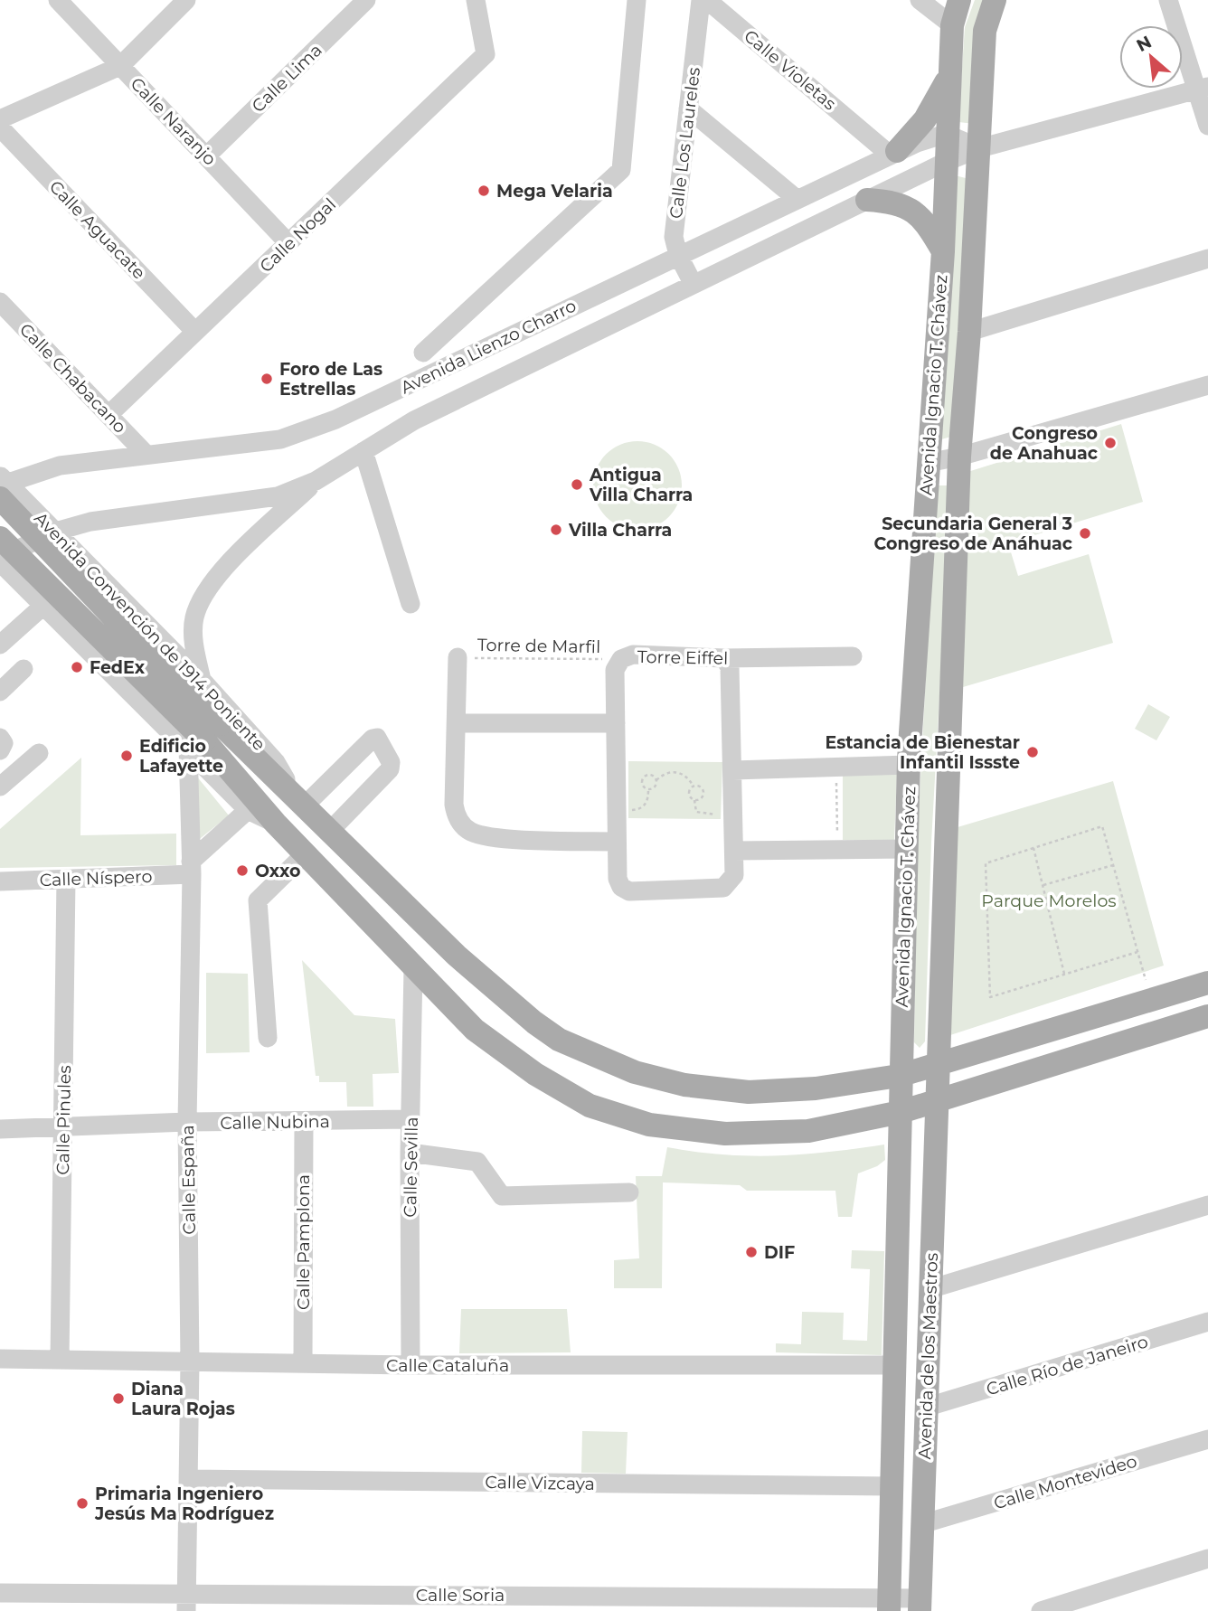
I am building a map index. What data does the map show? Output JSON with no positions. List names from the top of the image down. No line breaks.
{"streets":{"main road":["Avenida Ignacio T. Chávez","Avenida Convención de 1914 Poniente","Avenida de los Maestros"],"street":["Calle Violetas","Calle Lima","Calle Naranjo","Calle Los Laureles","Calle Aguacate","Calle Nogal","Avenida Lienzo Charro","Calle Chabacano","Torre Eiffel","Calle Níspero","Calle Pinules","Calle Nubina","Calle Sevilla","Calle España","Calle Pamplona","Calle Cataluña","Calle Río de Janeiro","Calle Montevideo","Calle Vizcaya","Calle Soria"],"path":["Torre de Marfil"]},"crossings":[["Calle Violetas","Avenida Lienzo Charro"],["Calle Lima","Calle Naranjo"],["Calle Naranjo","Calle Nogal"],["Calle Los Laureles","Avenida Lienzo Charro"],["Calle Aguacate","Calle Nogal"],["Calle Nogal","Calle Chabacano"],["Avenida Lienzo Charro","Calle Chabacano"],["Avenida Lienzo Charro","Avenida Ignacio T. Chávez"],["Avenida Lienzo Charro","Avenida Convención de 1914 Poniente"],["Avenida Ignacio T. Chávez","Avenida Convención de 1914 Poniente"],["Avenida Ignacio T. Chávez","Avenida de los Maestros"],["Avenida Convención de 1914 Poniente","Calle Sevilla"],["Avenida Convención de 1914 Poniente","Calle España"],["Avenida Convención de 1914 Poniente","Avenida de los Maestros"],["Torre de Marfil","Torre Eiffel"],["Calle Níspero","Calle Pinules"],["Calle Níspero","Calle España"],["Calle Pinules","Calle Nubina"],["Calle Pinules","Calle Cataluña"],["Calle Nubina","Calle Sevilla"],["Calle Nubina","Calle España"],["Calle Nubina","Calle Pamplona"],["Calle Sevilla","Calle Cataluña"],["Calle España","Calle Cataluña"],["Calle España","Calle Vizcaya"],["Calle España","Calle Soria"],["Calle Pamplona","Calle Cataluña"],["Avenida de los Maestros","Calle Cataluña"],["Avenida de los Maestros","Calle Río de Janeiro"],["Avenida de los Maestros","Calle Montevideo"],["Avenida de los Maestros","Calle Vizcaya"],["Avenida de los Maestros","Calle Soria"]],"parks":["Parque Morelos"],"places":["Mega Velaria","Foro de Las Estrellas","Congreso de Anahuac","Antigua Villa Charra","Villa Charra","Secundaria General 3 Congreso de Anáhuac","FedEx","Estancia de Bienestar Infantil Issste","Edificio Lafayette","Oxxo","DIF","Diana Laura Rojas","Primaria Ingeniero Jesús Ma Rodríguez"],"north":"top left"}
